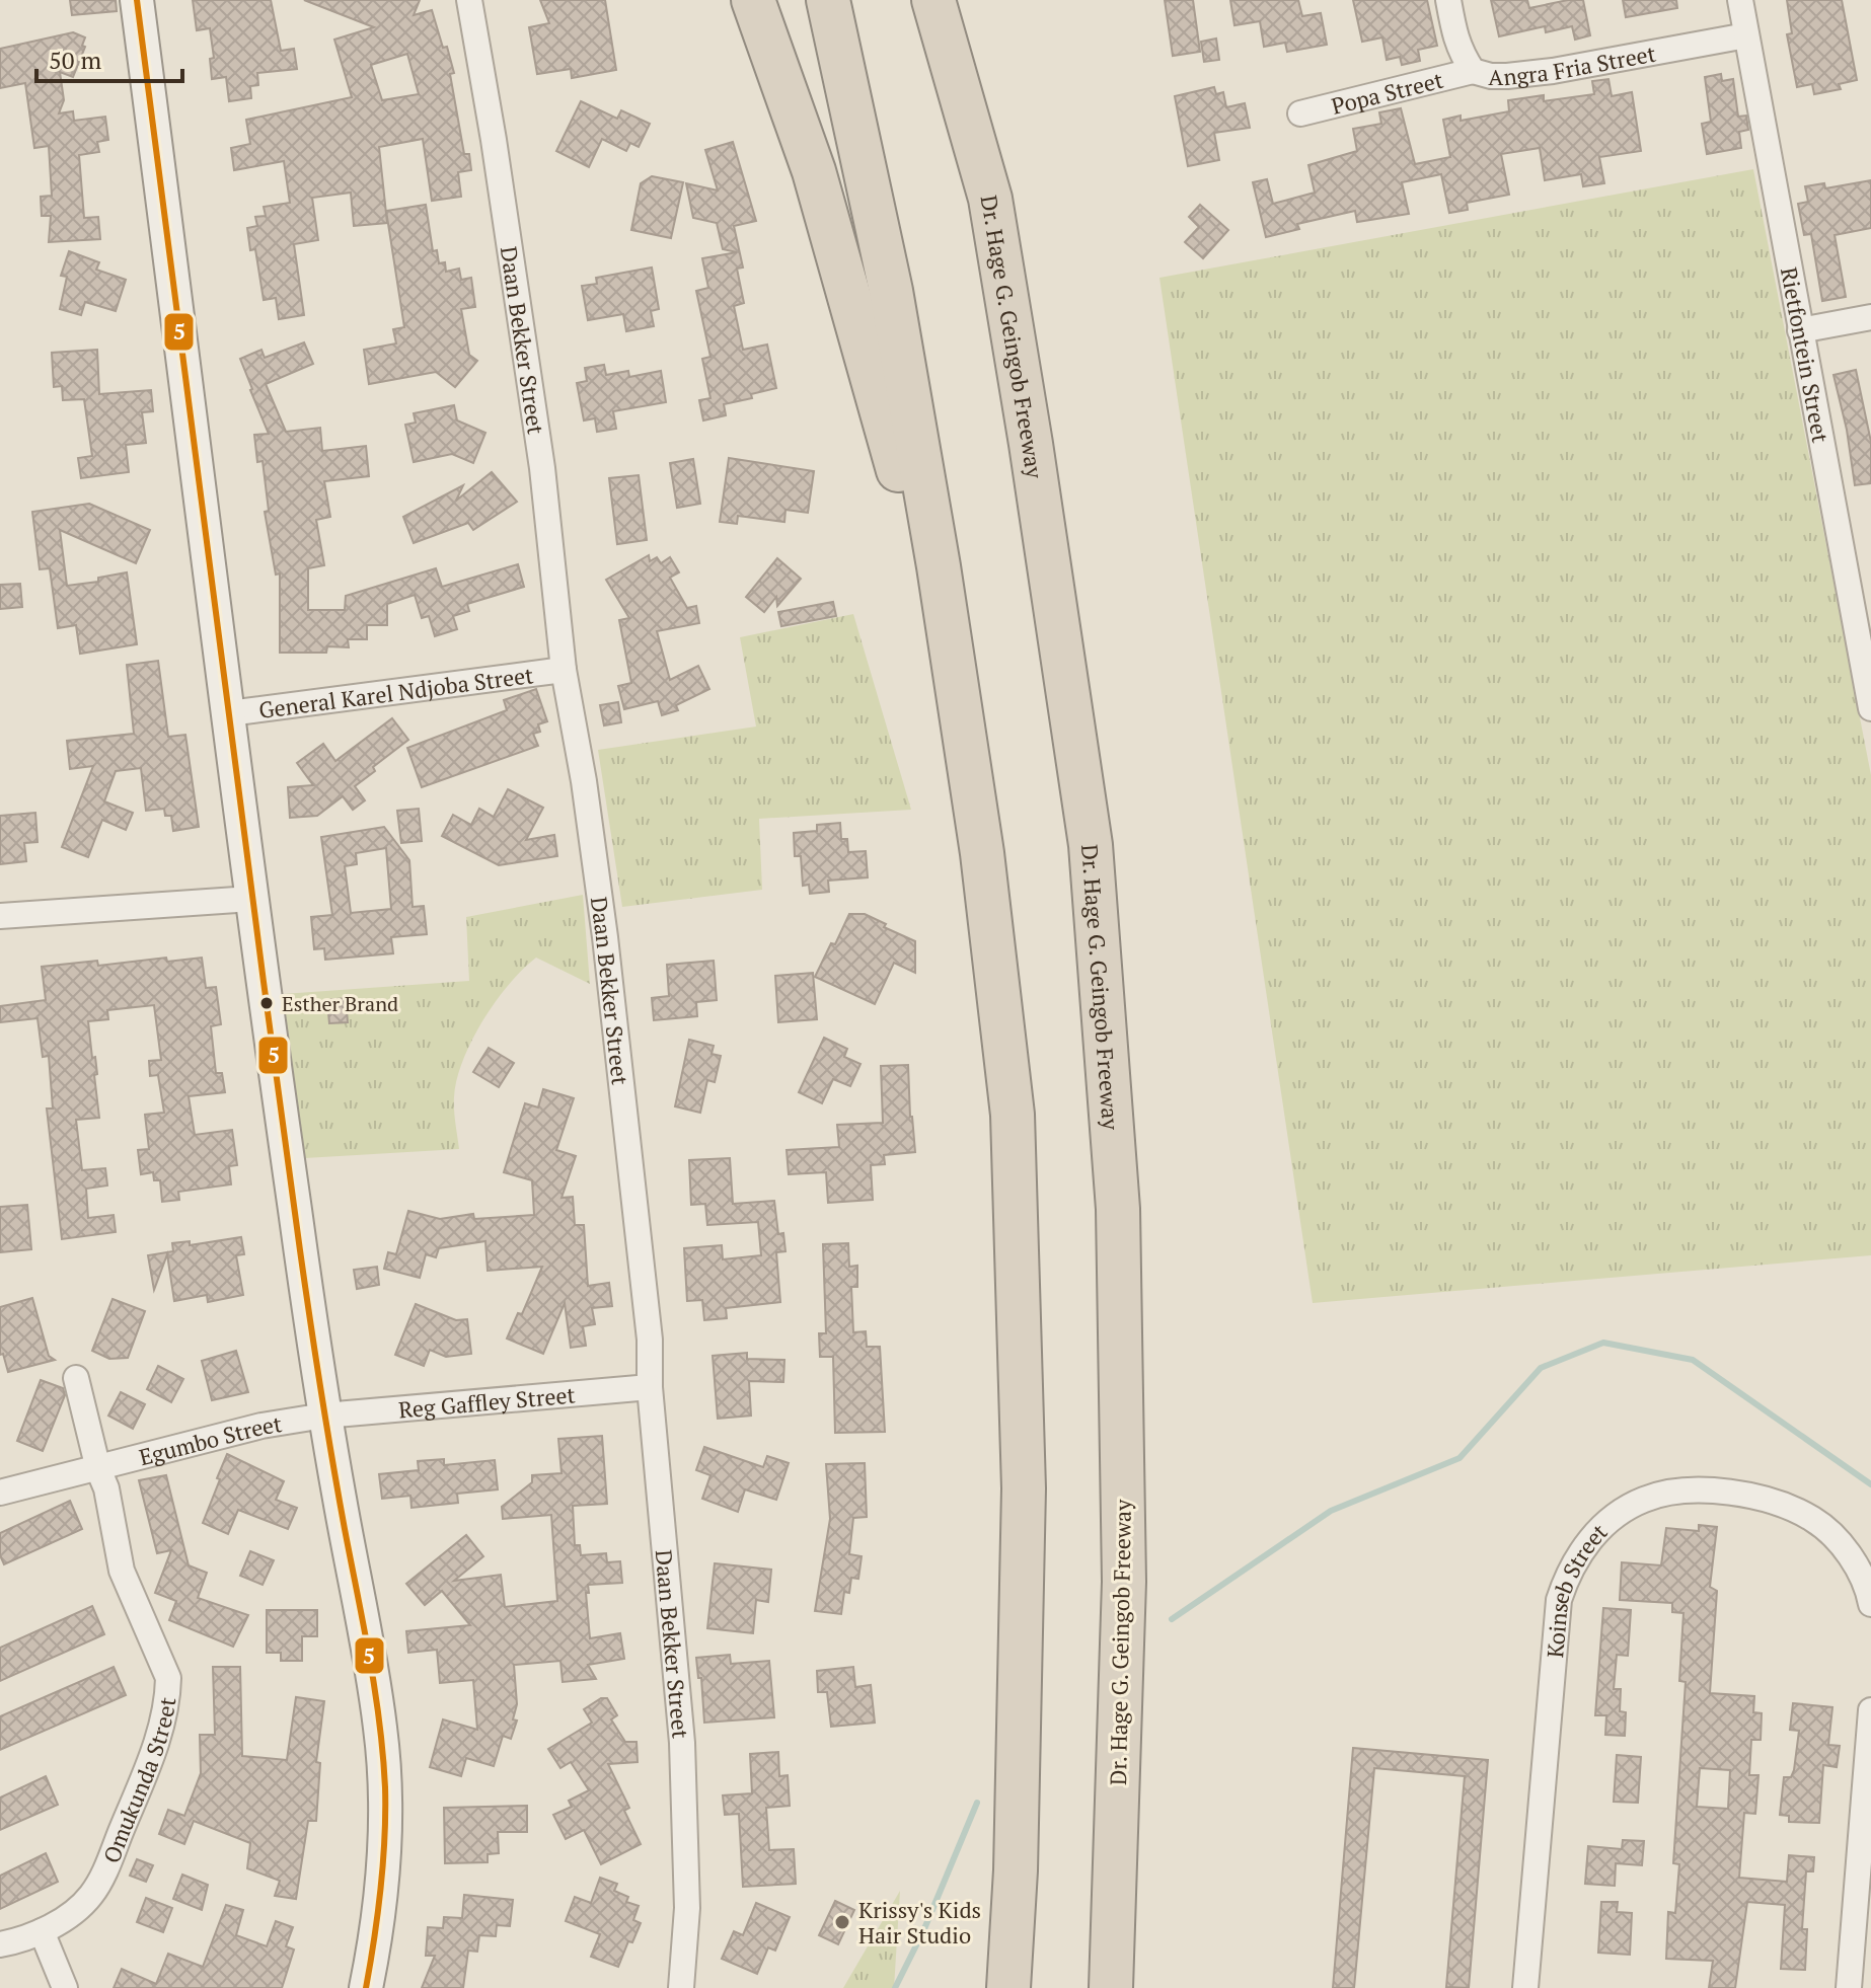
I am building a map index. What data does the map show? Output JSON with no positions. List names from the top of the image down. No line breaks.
{"streets":{"highway":["Dr. Hage G. Geingob Freeway"],"street":["Angra Fria Street","Popa Street","Daan Bekker Street","Rietfontein Street","General Karel Ndjoba Street","Reg Gaffley Street","Egumbo Street","Koinseb Street","Omukunda Street"]},"crossings":[["Angra Fria Street","Popa Street"],["Angra Fria Street","Rietfontein Street"],["Daan Bekker Street","General Karel Ndjoba Street"],["Daan Bekker Street","Reg Gaffley Street"],["Reg Gaffley Street","Egumbo Street"],["Egumbo Street","Omukunda Street"]],"places":["Esther Brand","Krissy's Kids Hair Studio"],"lines":["transit line 5"],"scale_bar":"50 m"}
